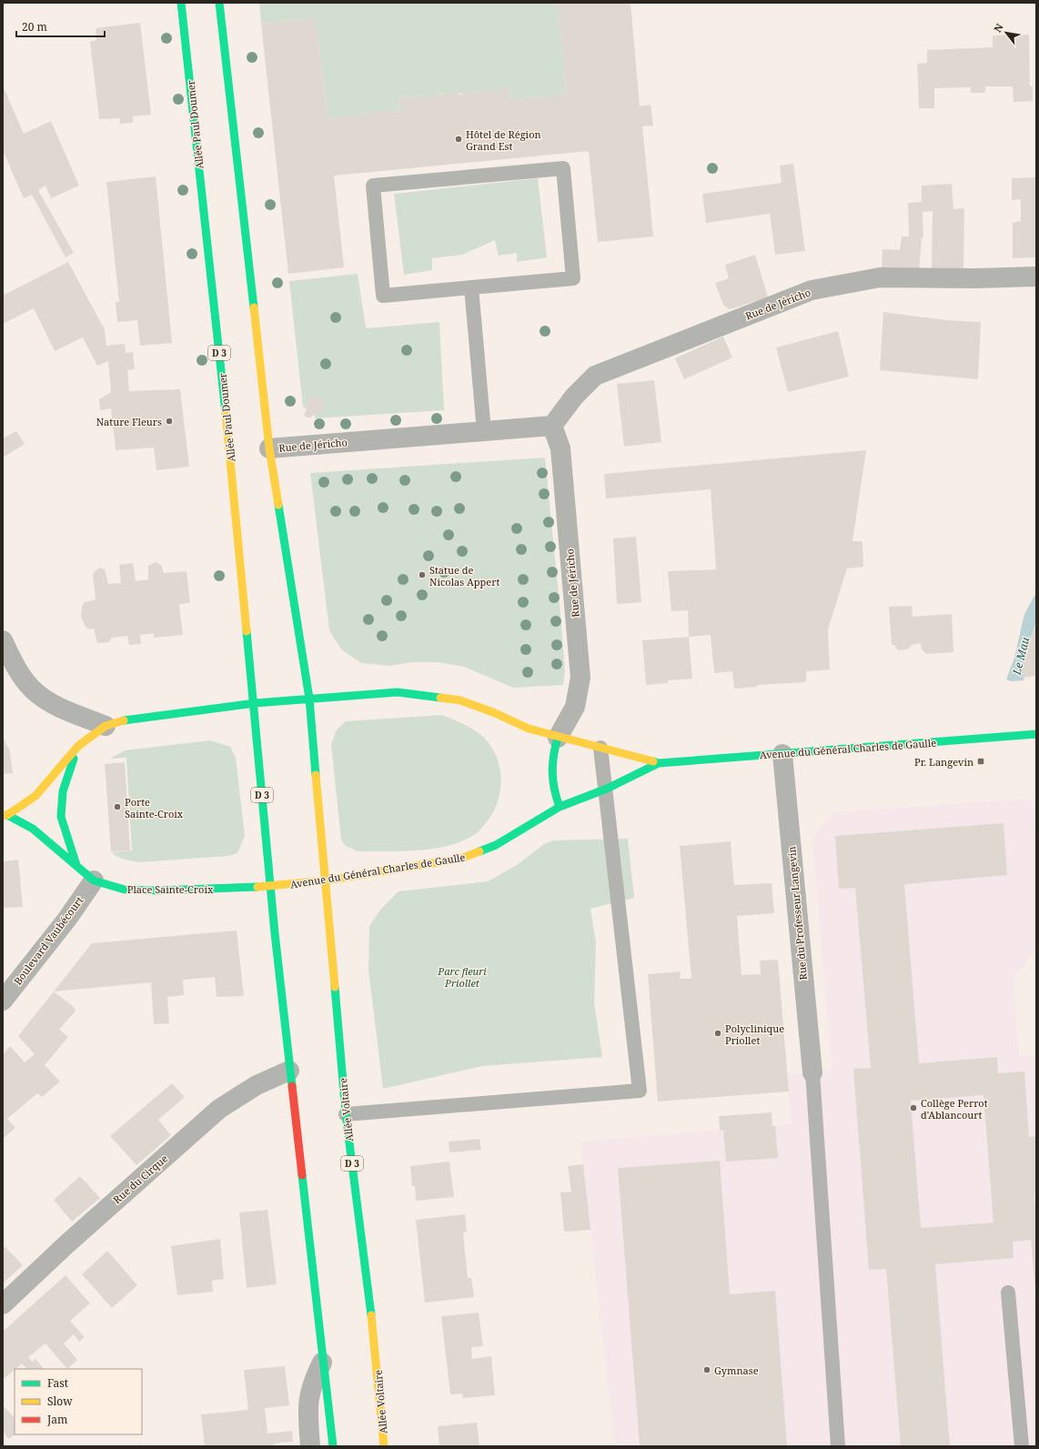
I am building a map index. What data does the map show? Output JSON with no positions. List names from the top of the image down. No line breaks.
{"streets":{"main road":["Allée Paul Doumer","D 3","Avenue du Général Charles de Gaulle","Place Sainte-Croix","Allée Voltaire"],"street":["Rue de Jéricho","Rue du Professeur Langevin","Boulevard Vaubécourt","Rue du Cirque"]},"crossings":[["Allée Paul Doumer","D 3"],["Allée Paul Doumer","Avenue du Général Charles de Gaulle"],["Allée Paul Doumer","Place Sainte-Croix"],["Rue de Jéricho","D 3"],["Rue de Jéricho","Avenue du Général Charles de Gaulle"],["D 3","Avenue du Général Charles de Gaulle"],["D 3","Place Sainte-Croix"],["D 3","Allée Voltaire"],["D 3","Rue du Cirque"],["Avenue du Général Charles de Gaulle","Place Sainte-Croix"],["Avenue du Général Charles de Gaulle","Rue du Professeur Langevin"],["Avenue du Général Charles de Gaulle","Allée Voltaire"],["Place Sainte-Croix","Boulevard Vaubécourt"]],"water":["Le Mau"],"parks":["Parc fleuri Priollet"],"places":{"other":["Hôtel de Région Grand Est","Nature Fleurs","Statue de Nicolas Appert","Porte Sainte-Croix","Polyclinique Priollet","Collège Perrot d'Ablancourt","Gymnase"],"transit":["Pr. Langevin"]},"legend":["Fast","Slow","Jam"],"scale_bar":"20 m","north":"top left"}
